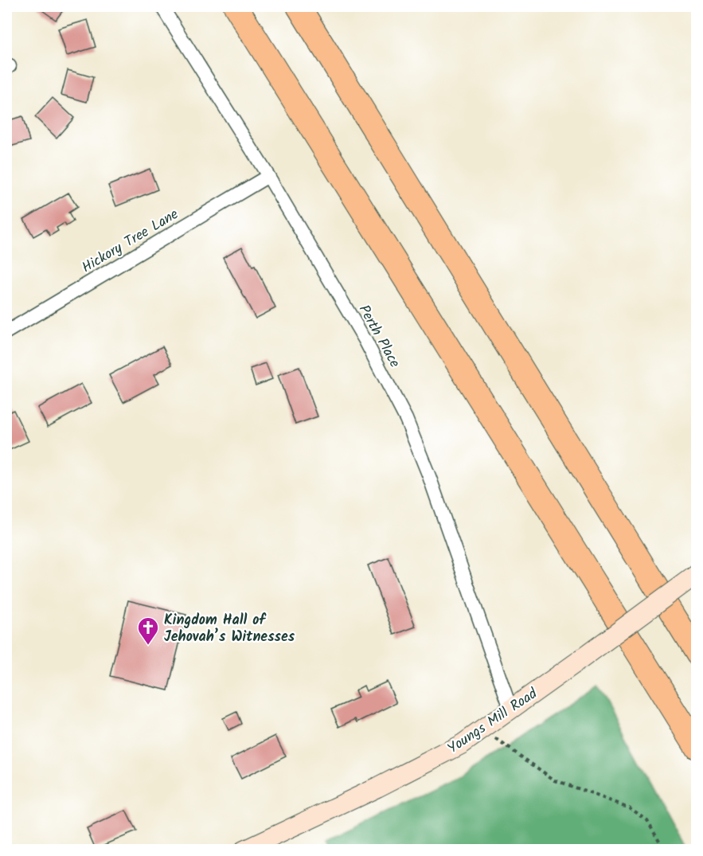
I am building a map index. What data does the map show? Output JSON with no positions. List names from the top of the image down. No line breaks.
{"streets":{"street":["Hickory Tree Lane","Perth Place","Youngs Mill Road"]},"crossings":[["Hickory Tree Lane","Perth Place"],["Perth Place","Youngs Mill Road"]],"places":{"church":["Kingdom Hall of Jehovah’s Witnesses"]}}
